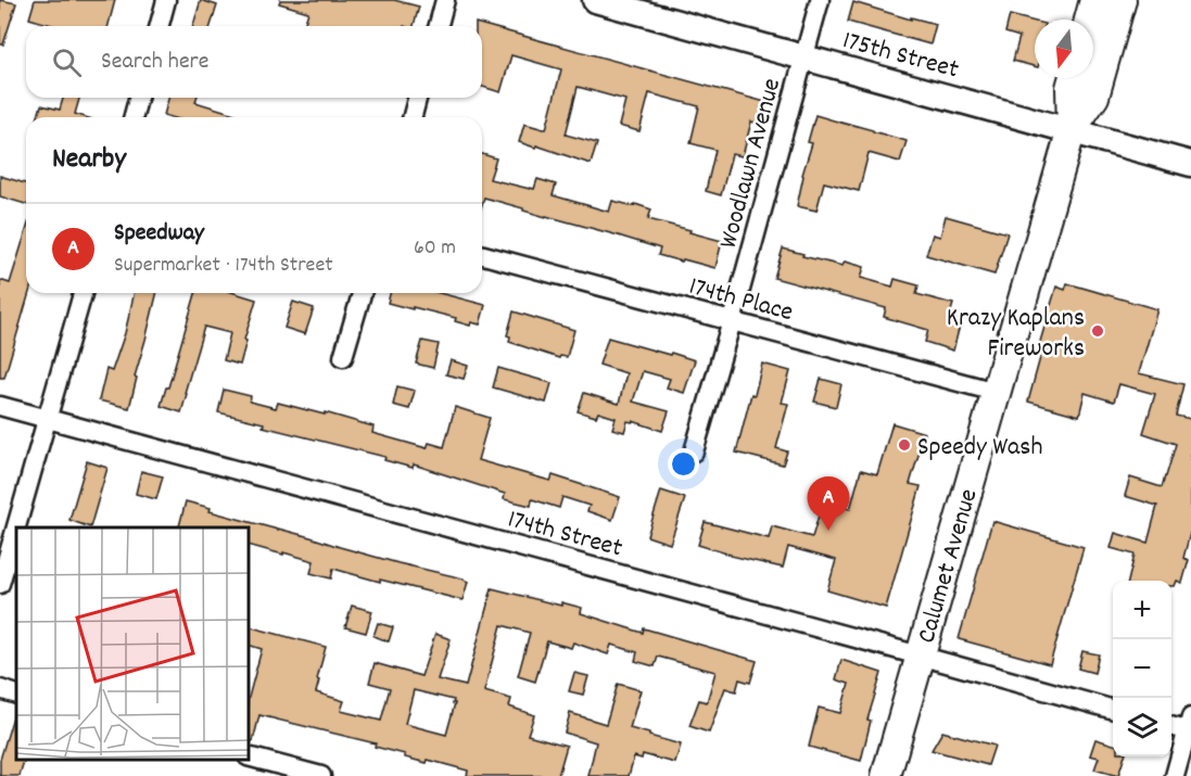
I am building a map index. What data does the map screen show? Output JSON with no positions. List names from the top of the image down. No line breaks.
{"streets":{"main road":["Calumet Avenue"],"street":["175th Street","Woodlawn Avenue","174th Place","174th Street"]},"crossings":[["175th Street","Woodlawn Avenue"],["175th Street","Calumet Avenue"],["Woodlawn Avenue","174th Place"],["174th Place","Calumet Avenue"],["174th Street","Calumet Avenue"]],"places":["Krazy Kaplans Fireworks","Speedy Wash"],"north":"bottom","page":{"search":"Search here","heading":"Nearby","list":[{"mark":"A","name":"Speedway","note":"Supermarket · 174th Street","value":"60 m"}],"pins":"A","map_buttons":["+","−"]}}
